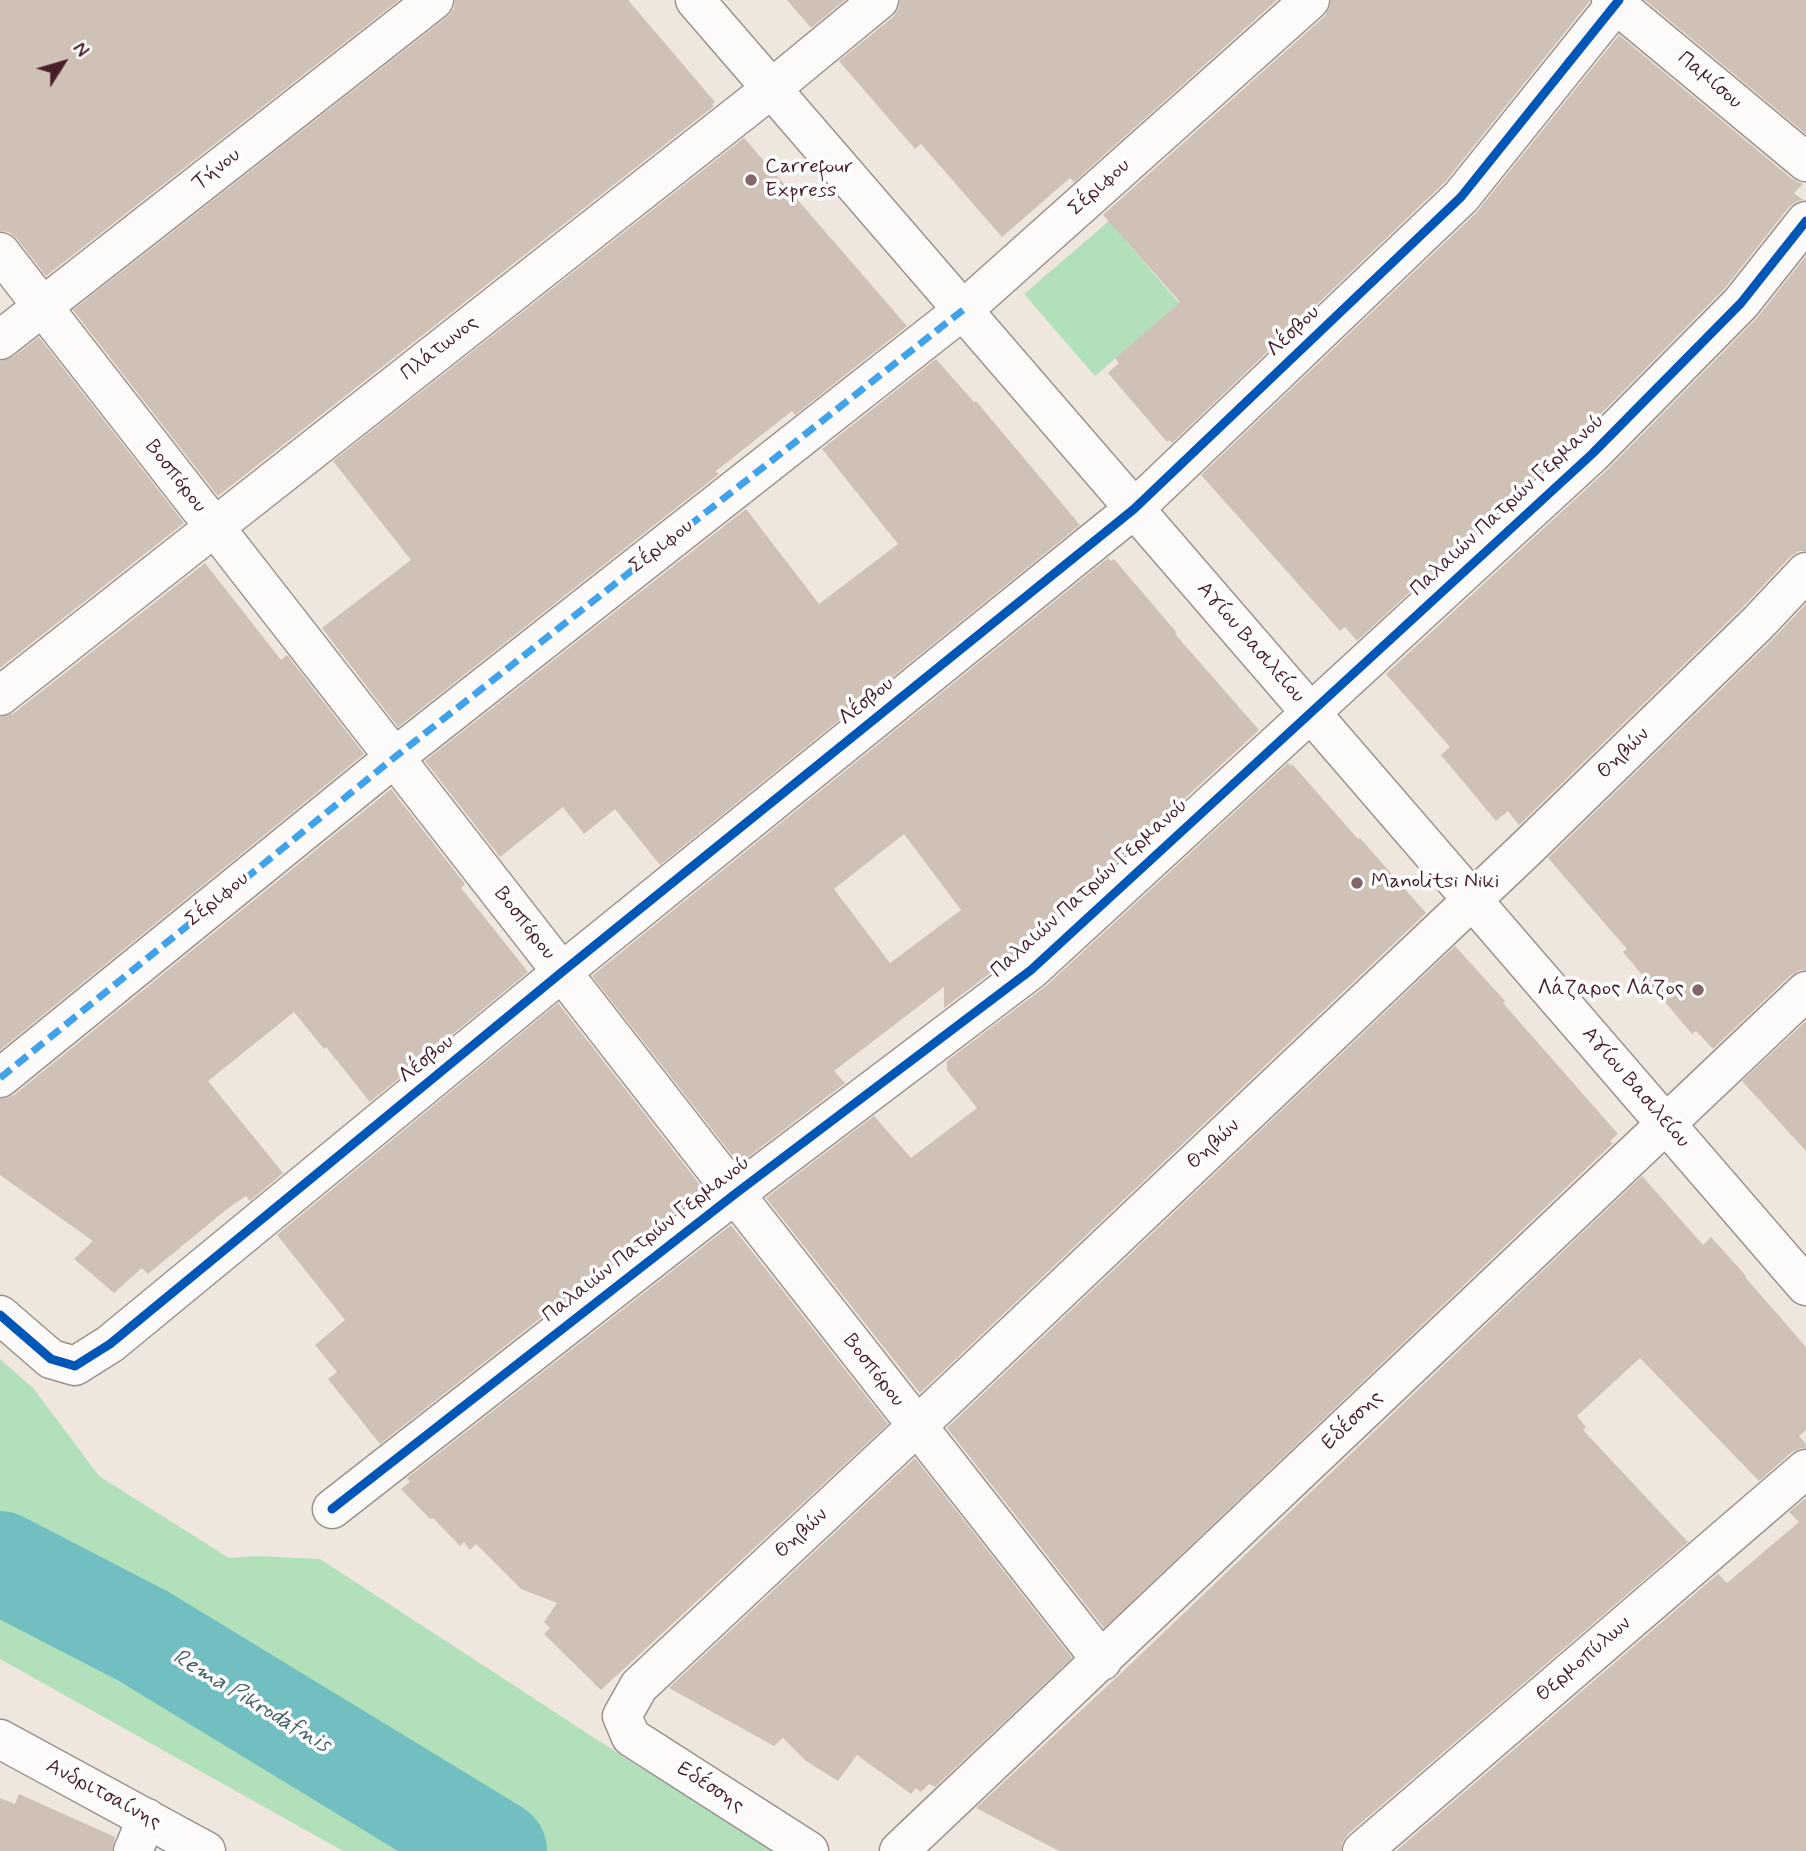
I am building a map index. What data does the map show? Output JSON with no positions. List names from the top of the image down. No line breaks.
{"streets":{"street":["Παμίσου","Τήνου","Σέριφου","Λέσβου","Πλάτωνος","Βοσπόρου","Παλαιών Πατρών Γερμανού","Αγίου Βασιλείου","Θηβών","Εδέσσης","Θερμοπύλων","Ανδριτσαίνης"]},"crossings":[["Παμίσου","Λέσβου"],["Τήνου","Βοσπόρου"],["Σέριφου","Βοσπόρου"],["Σέριφου","Αγίου Βασιλείου"],["Λέσβου","Βοσπόρου"],["Λέσβου","Αγίου Βασιλείου"],["Πλάτωνος","Βοσπόρου"],["Πλάτωνος","Αγίου Βασιλείου"],["Βοσπόρου","Παλαιών Πατρών Γερμανού"],["Βοσπόρου","Θηβών"],["Βοσπόρου","Εδέσσης"],["Παλαιών Πατρών Γερμανού","Αγίου Βασιλείου"],["Αγίου Βασιλείου","Θηβών"],["Αγίου Βασιλείου","Εδέσσης"],["Θηβών","Εδέσσης"]],"water":["Rema Pikrodafnis"],"places":["Carrefour Express","Manolitsi Niki","Λάζαρος Λάζος"],"north":"top right"}
